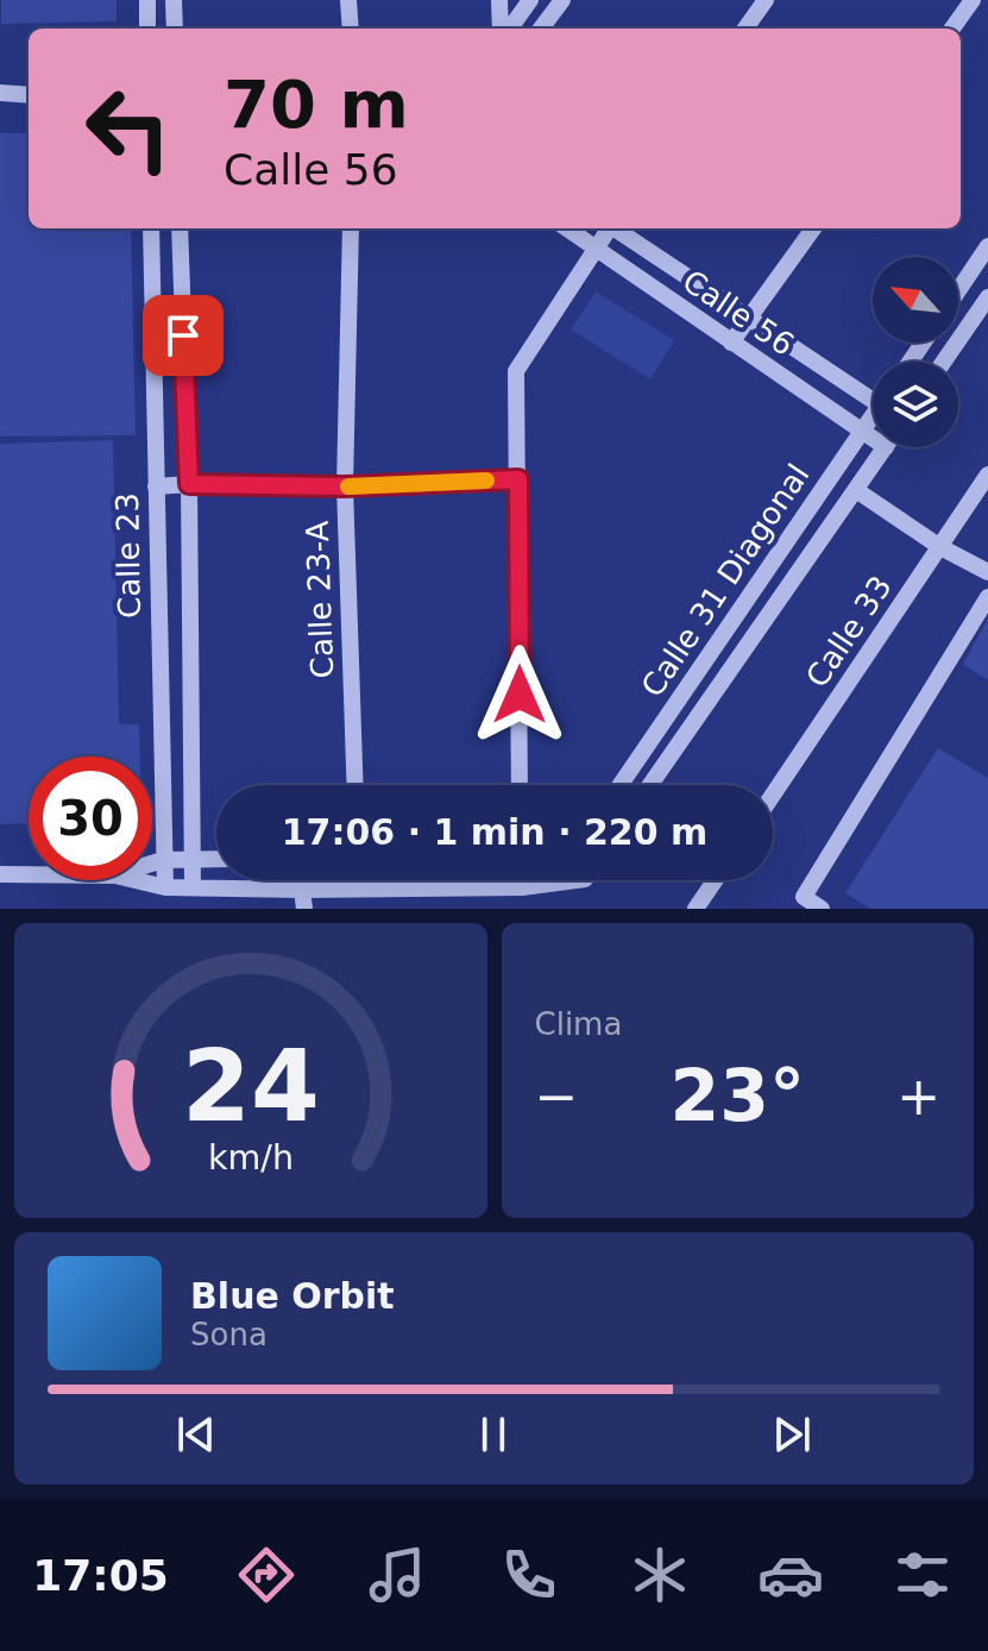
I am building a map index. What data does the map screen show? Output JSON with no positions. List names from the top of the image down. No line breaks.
{"streets":{"street":["Calle 56","Calle 23","Calle 31 Diagonal","Calle 23-A","Calle 33"]},"crossings":[["Calle 56","Calle 31 Diagonal"]],"north":"top left","page":{"turn":["70 m","Calle 56"],"limit":"30","trip":"17:06 · 1 min · 220 m","tile":"Clima","heat":["−","23°","+"],"song":["Blue Orbit","Sona"],"tabs":"17:05","gauge":["24","km/h"]}}
